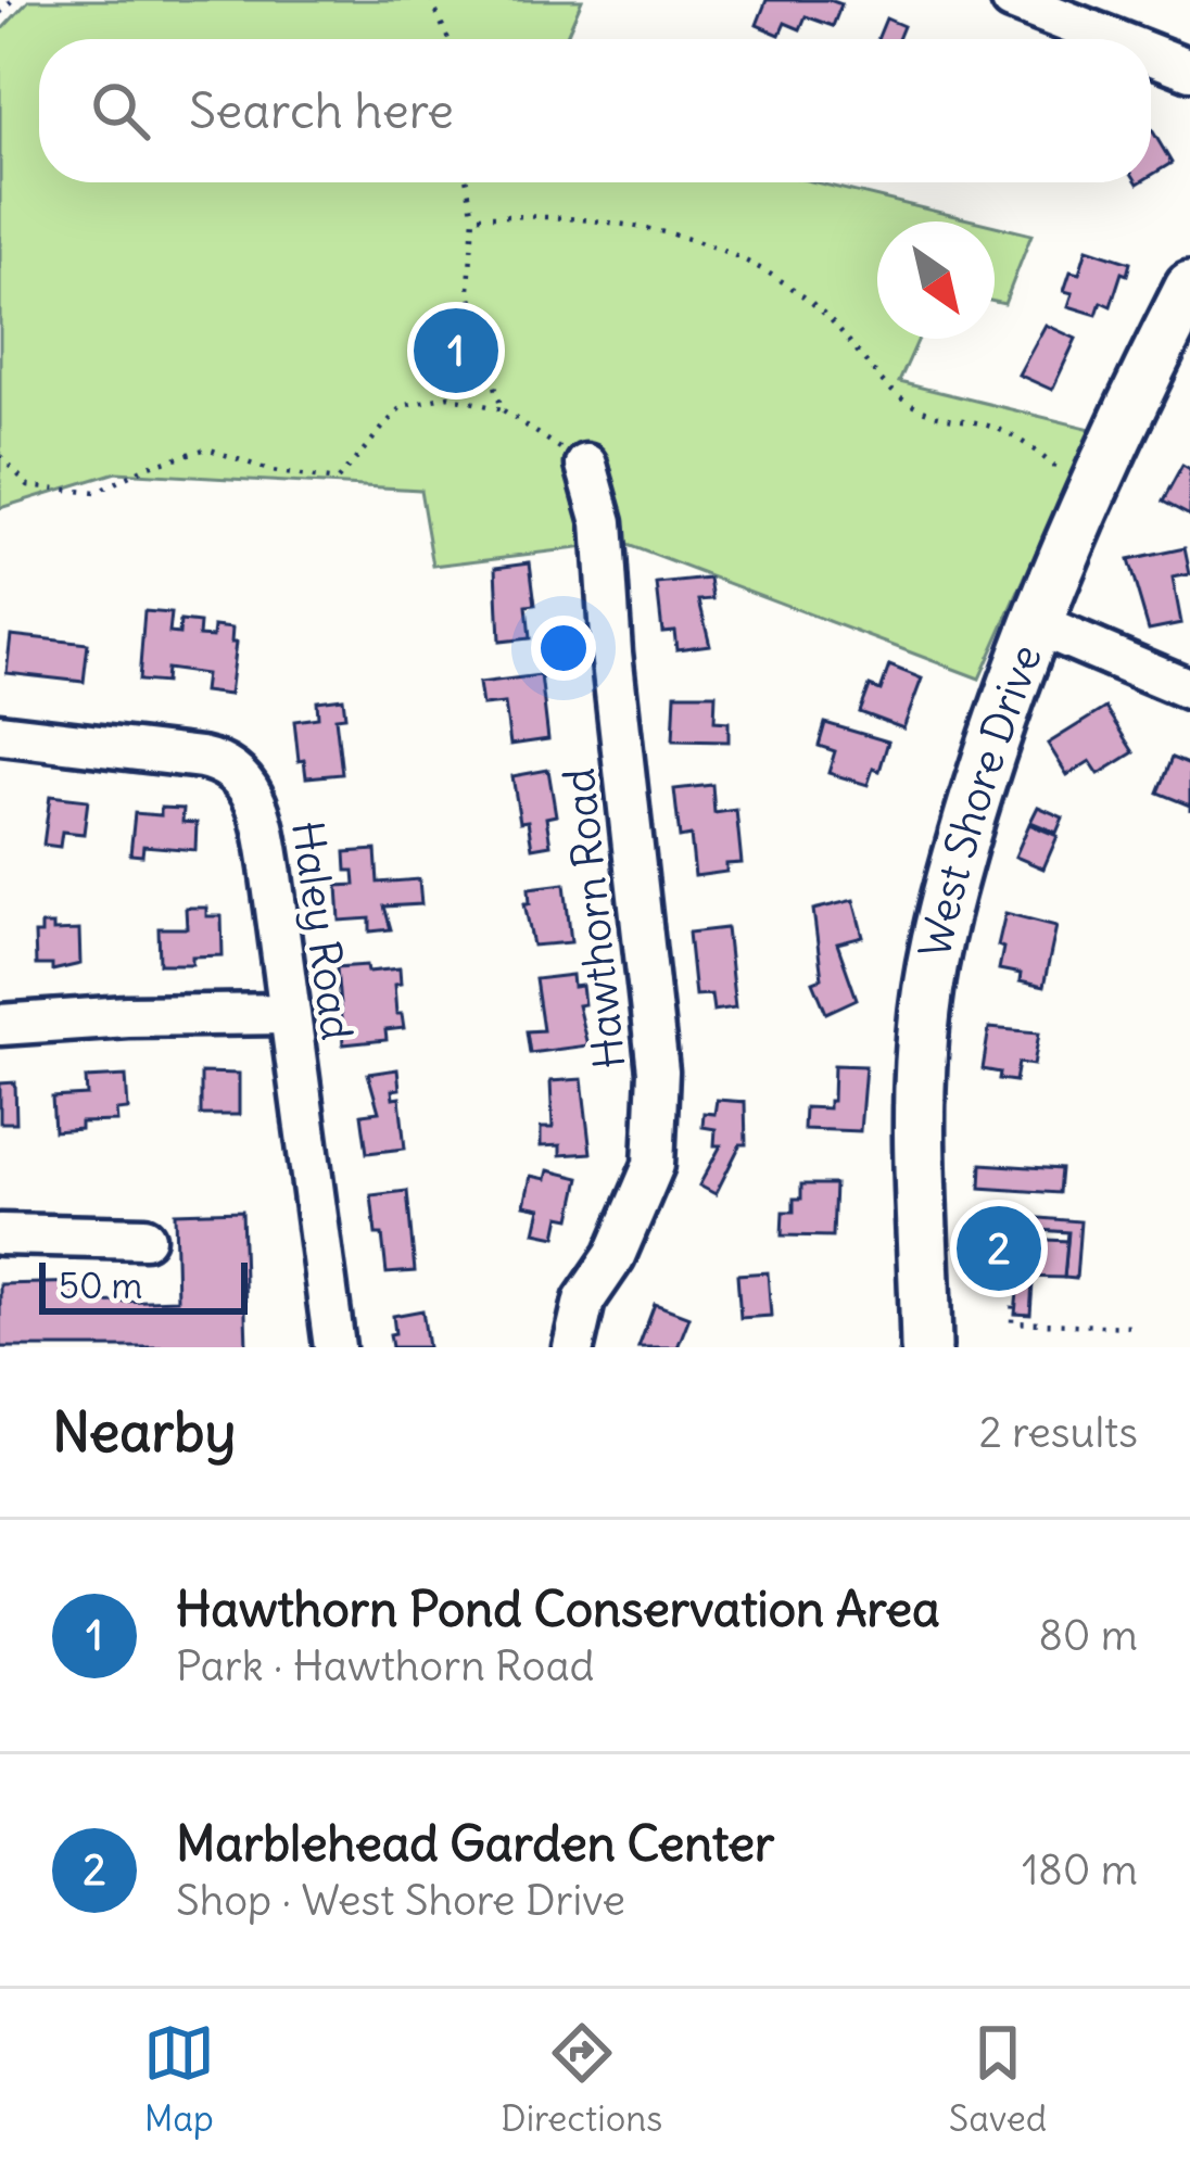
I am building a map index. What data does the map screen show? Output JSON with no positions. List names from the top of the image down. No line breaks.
{"streets":{"main road":["West Shore Drive"],"street":["Hawthorn Road","Haley Road"]},"scale_bar":"50 m","north":"bottom right","page":{"search":"Search here","pins":["1","2"],"scale":"50 m","heading":["Nearby","2 results"],"list":[{"mark":"1","name":"Hawthorn Pond Conservation Area","note":"Park · Hawthorn Road","value":"80 m"},{"mark":"2","name":"Marblehead Garden Center","note":"Shop · West Shore Drive","value":"180 m"}],"nav":["Map","Directions","Saved"]}}
